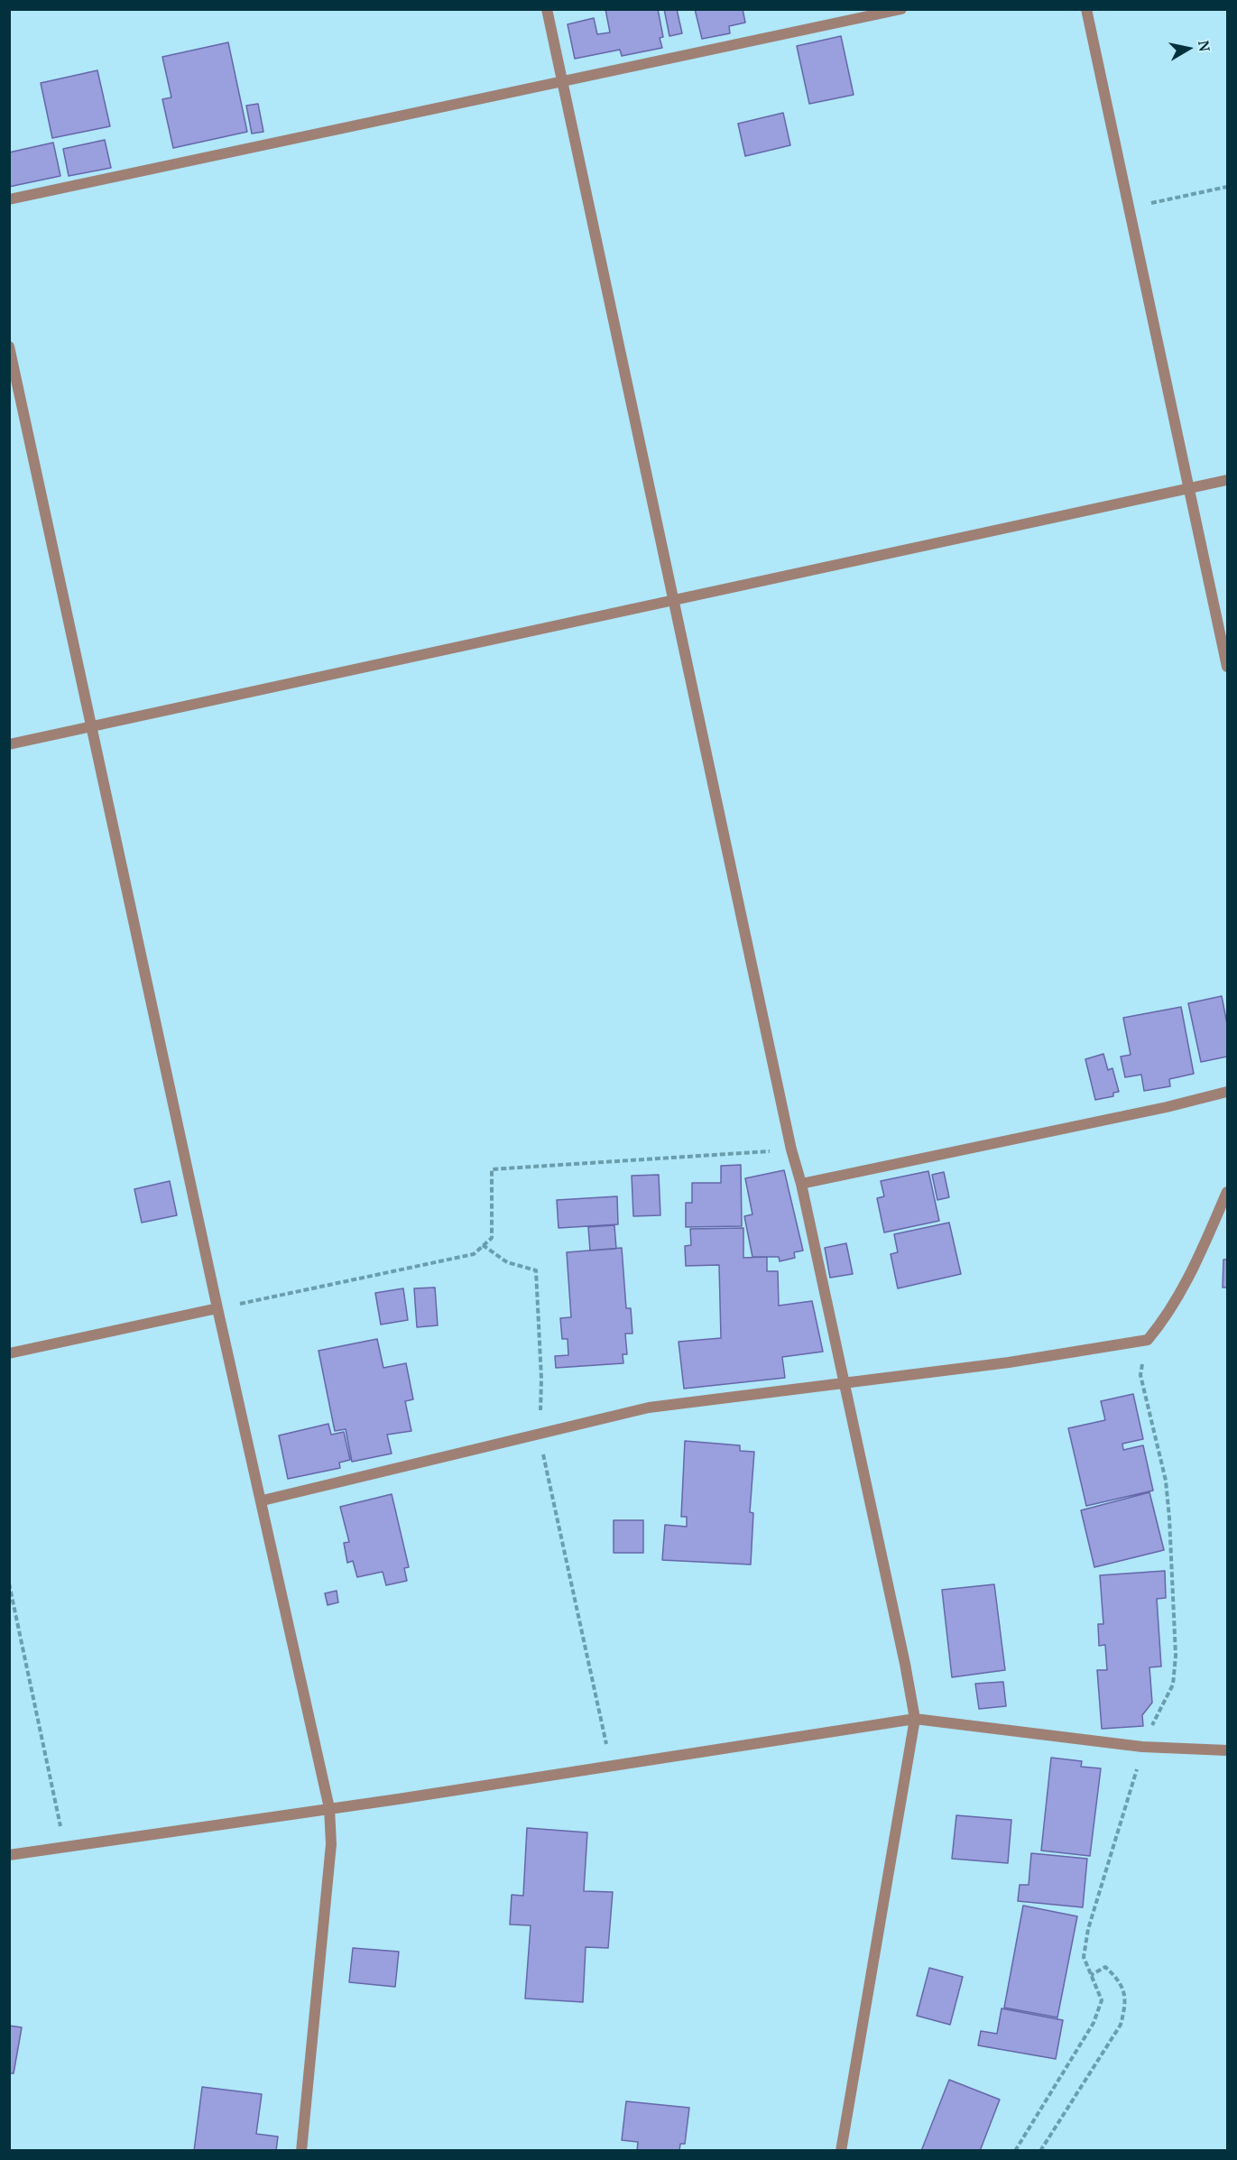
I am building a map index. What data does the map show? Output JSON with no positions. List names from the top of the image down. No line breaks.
{"north":"right"}
